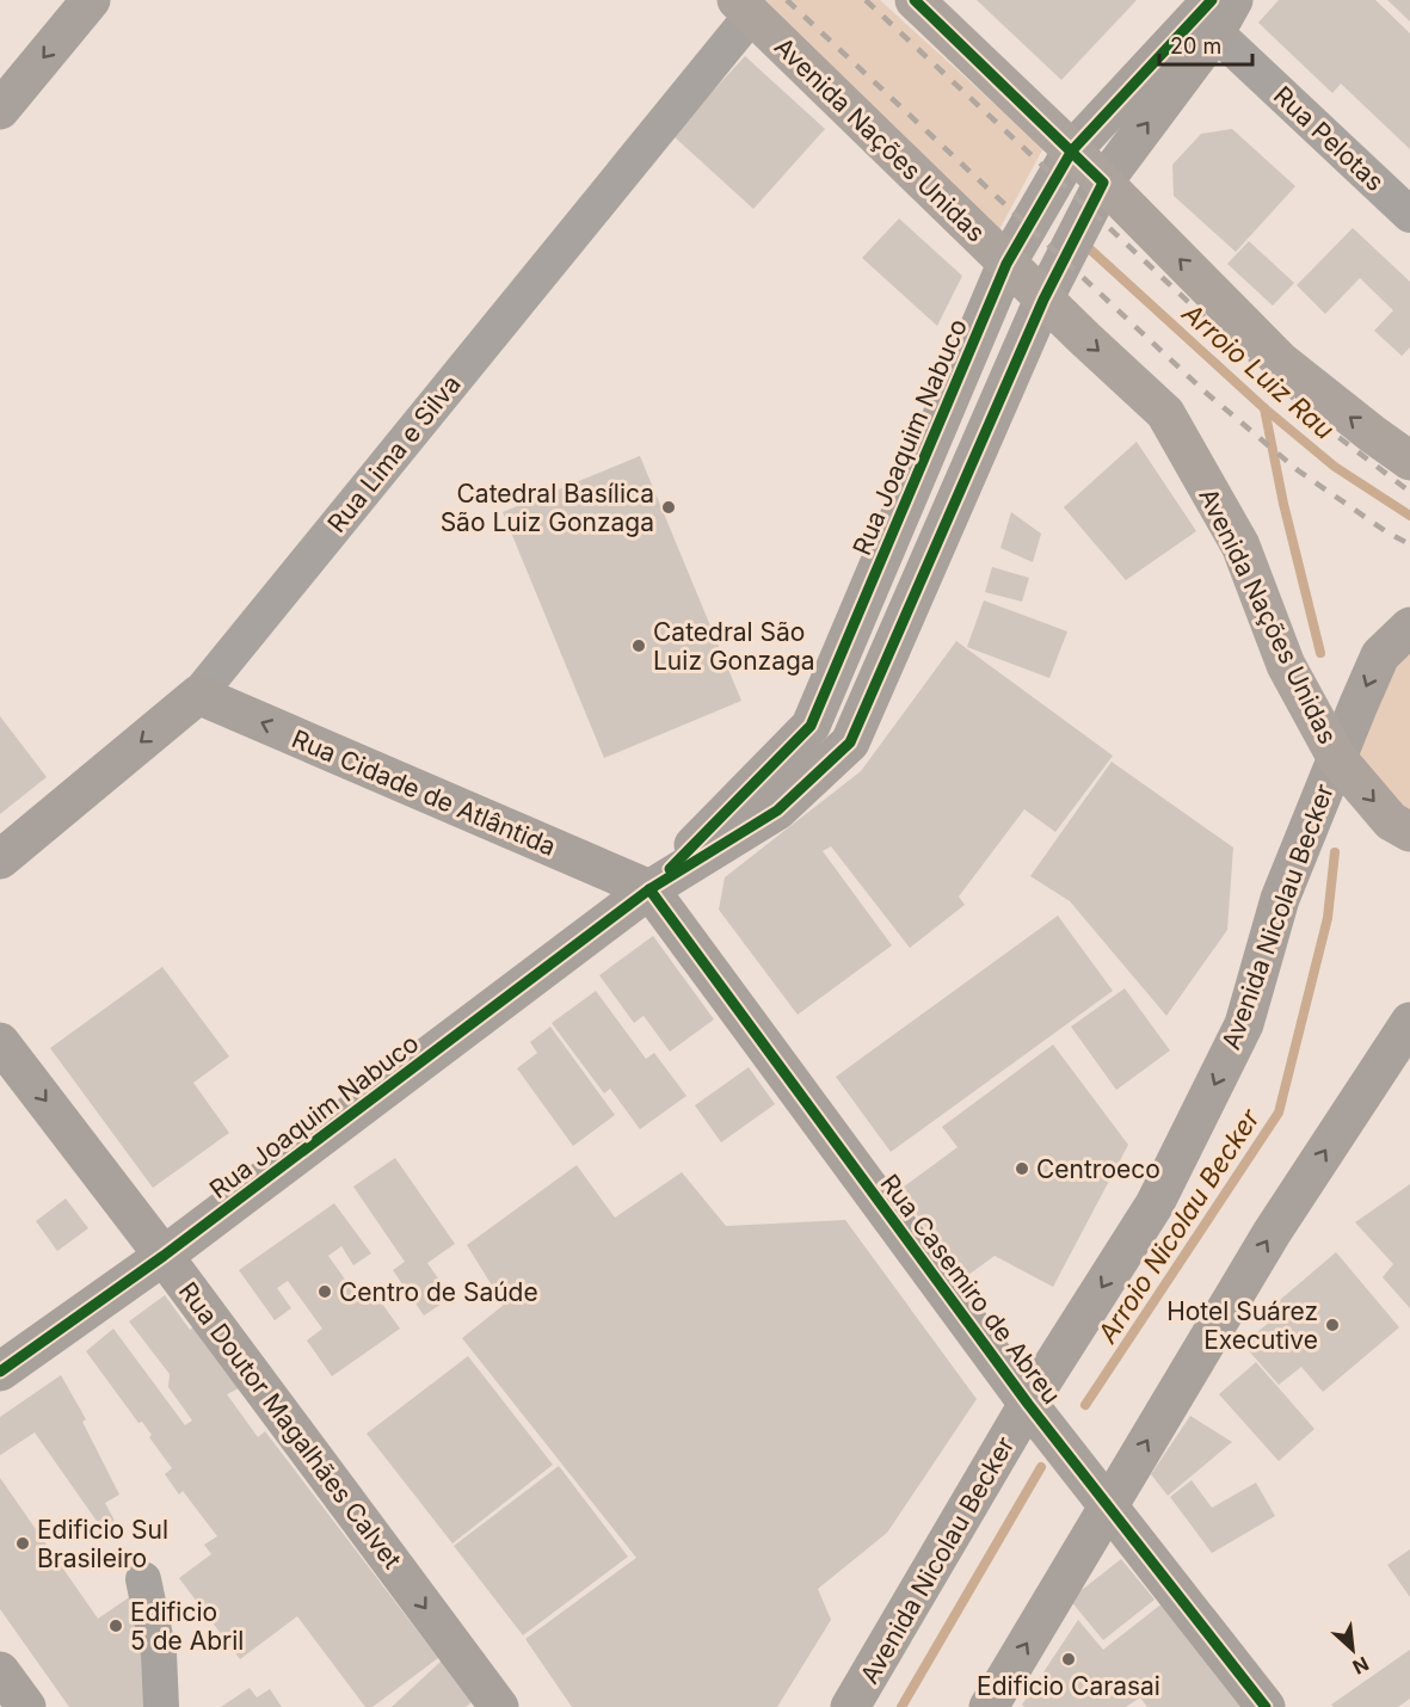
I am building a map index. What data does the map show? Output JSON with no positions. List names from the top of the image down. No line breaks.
{"streets":{"main road":["Avenida Nações Unidas"],"street":["Rua Pelotas","Rua Joaquim Nabuco","Rua Lima e Silva","Rua Cidade de Atlântida","Avenida Nicolau Becker","Rua Casemiro de Abreu","Rua Doutor Magalhães Calvet"]},"crossings":[["Rua Pelotas","Rua Joaquim Nabuco"],["Avenida Nações Unidas","Rua Joaquim Nabuco"],["Avenida Nações Unidas","Rua Lima e Silva"],["Avenida Nações Unidas","Avenida Nicolau Becker"],["Rua Joaquim Nabuco","Rua Cidade de Atlântida"],["Rua Joaquim Nabuco","Rua Casemiro de Abreu"],["Rua Joaquim Nabuco","Rua Doutor Magalhães Calvet"],["Rua Lima e Silva","Rua Cidade de Atlântida"],["Rua Cidade de Atlântida","Rua Casemiro de Abreu"],["Avenida Nicolau Becker","Rua Casemiro de Abreu"]],"one_way":["Rua Cidade de Atlântida","Rua Doutor Magalhães Calvet"],"water":["Arroio Luiz Rau","Arroio Nicolau Becker"],"places":["Catedral Basílica São Luiz Gonzaga","Catedral São Luiz Gonzaga","Centroeco","Centro de Saúde","Hotel Suárez Executive","Edificio Sul Brasileiro","Edificio 5 de Abril","Edificio Carasai"],"scale_bar":"20 m","north":"bottom right"}
